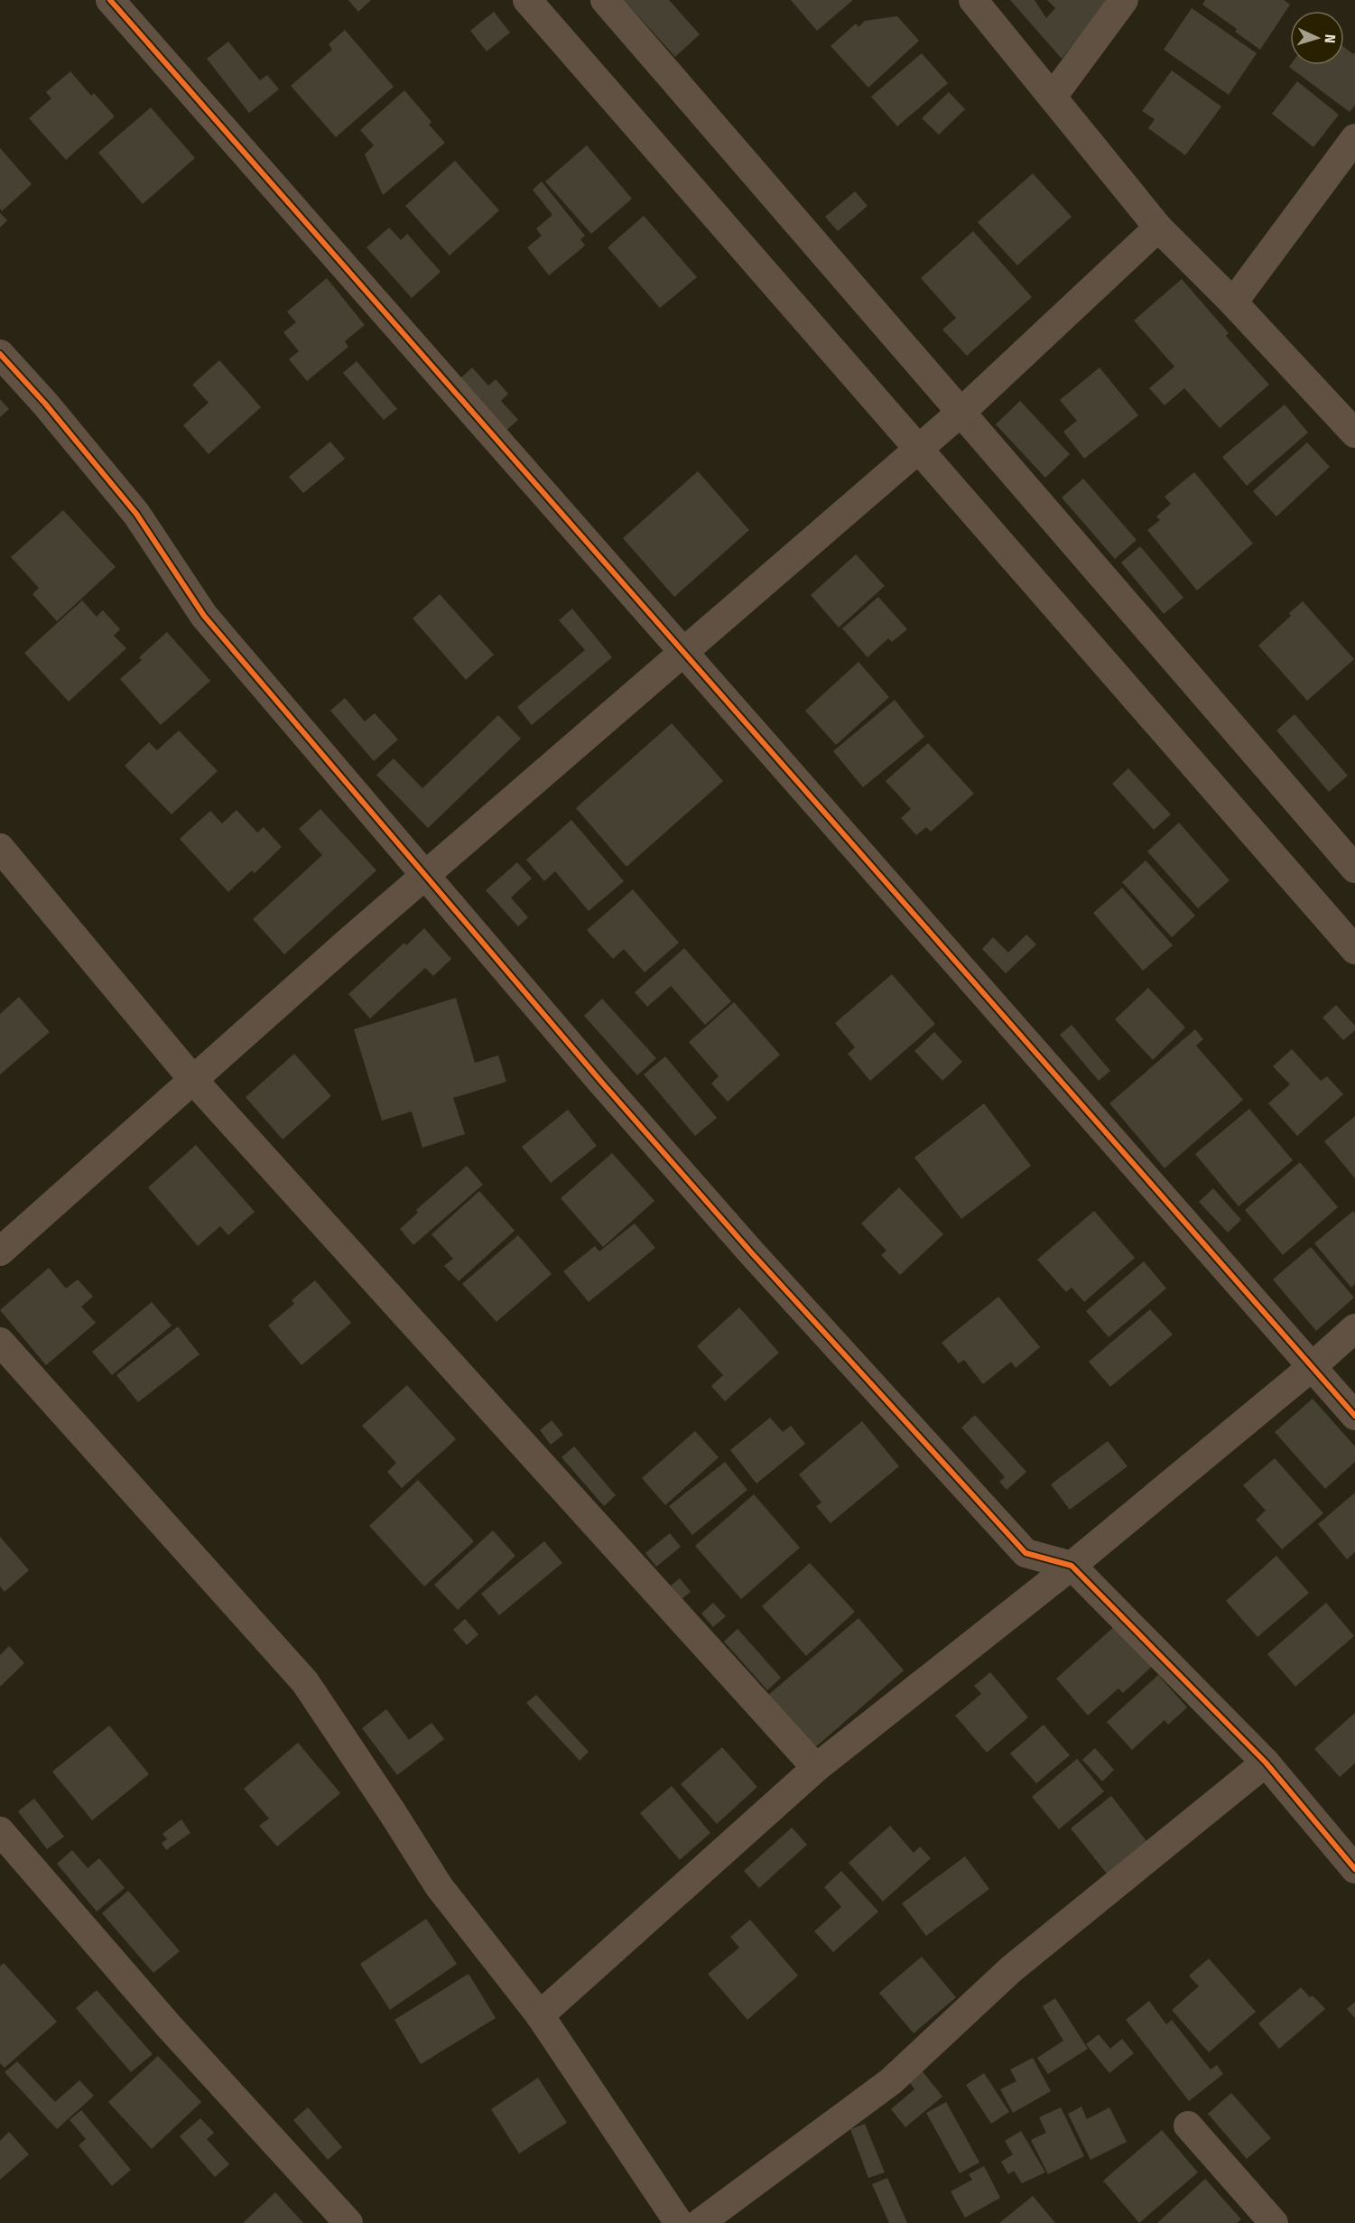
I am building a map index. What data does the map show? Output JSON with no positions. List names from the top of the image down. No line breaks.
{"north":"right"}
